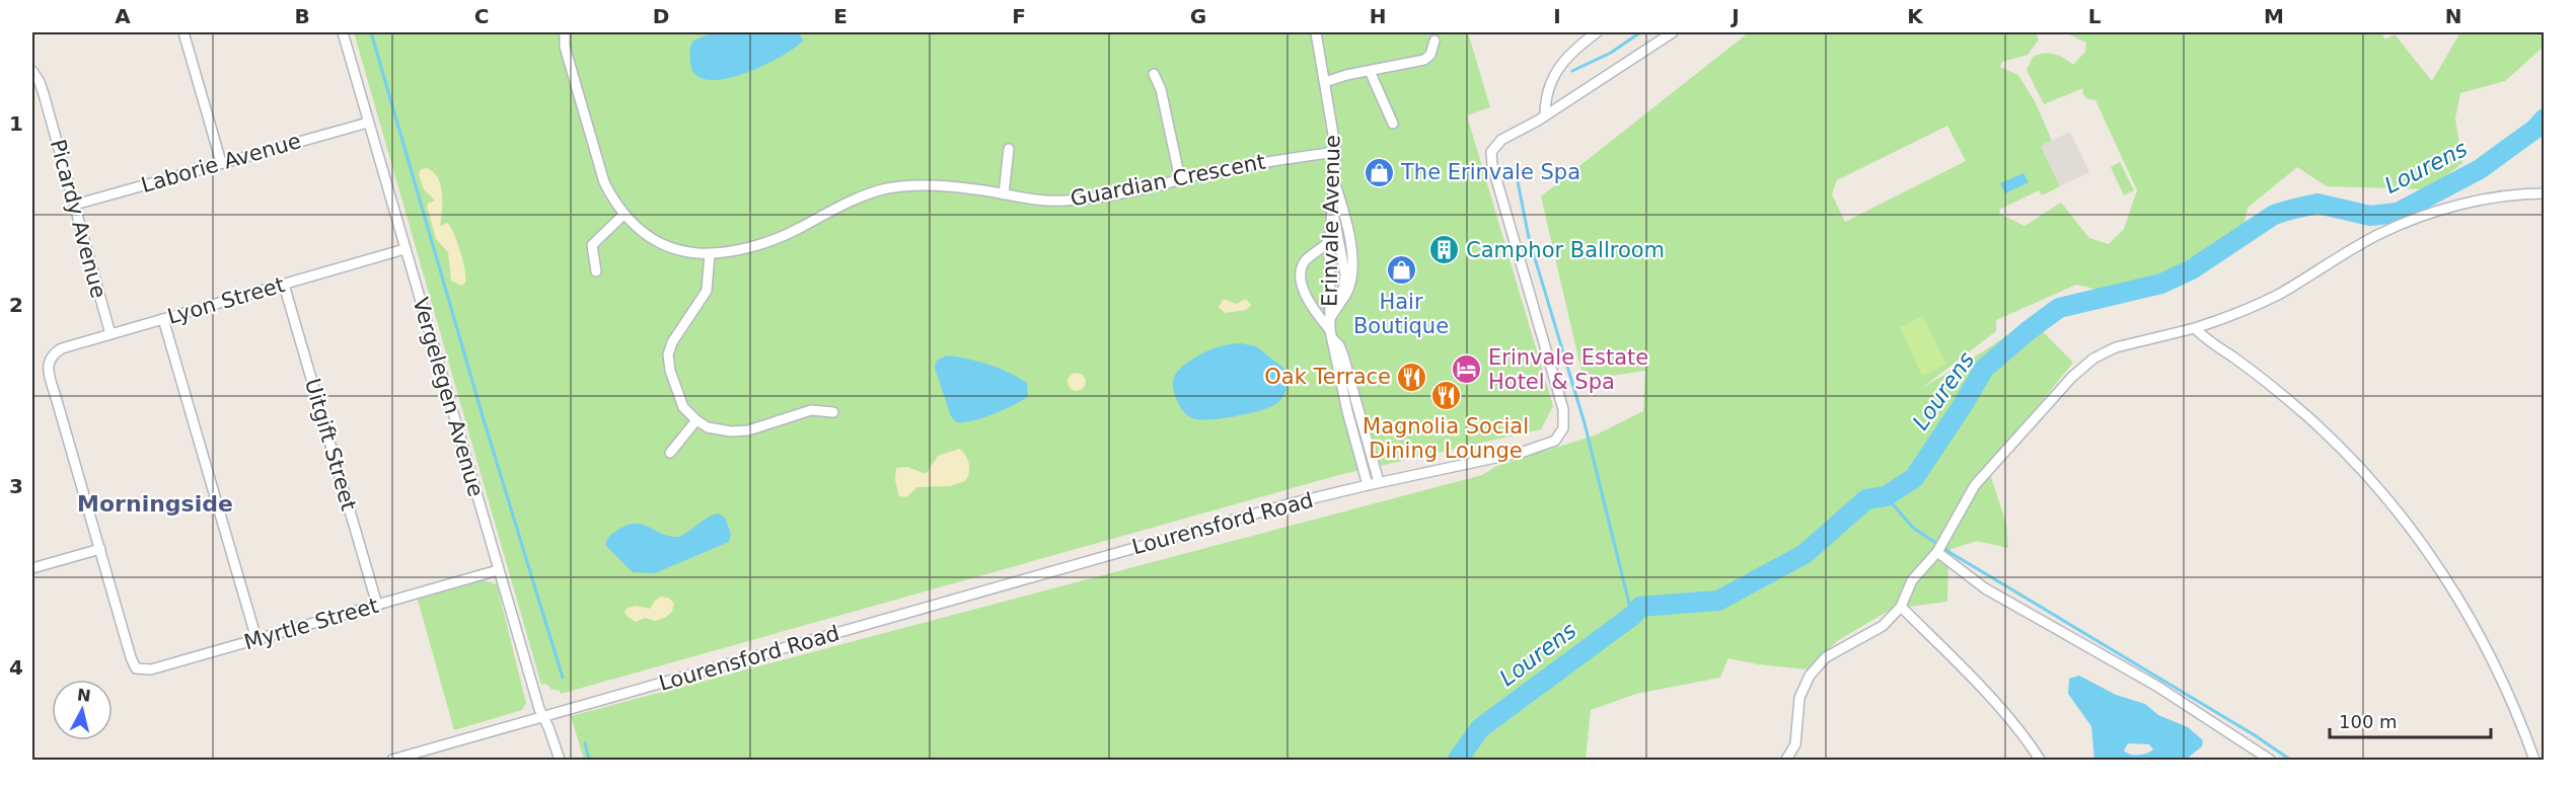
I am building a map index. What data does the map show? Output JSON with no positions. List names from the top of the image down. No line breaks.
{"streets":{"street":["Laborie Avenue","Guardian Crescent","Picardy Avenue","Erinvale Avenue","Lyon Street","Vergelegen Avenue","Uitgift Street","Lourensford Road","Myrtle Street"]},"crossings":[["Laborie Avenue","Picardy Avenue"],["Laborie Avenue","Vergelegen Avenue"],["Guardian Crescent","Erinvale Avenue"],["Picardy Avenue","Lyon Street"],["Erinvale Avenue","Lourensford Road"],["Lyon Street","Vergelegen Avenue"],["Lyon Street","Uitgift Street"],["Lyon Street","Myrtle Street"],["Vergelegen Avenue","Lourensford Road"],["Vergelegen Avenue","Myrtle Street"],["Uitgift Street","Myrtle Street"]],"districts":["Morningside"],"water":["Lourens"],"places":{"shop":["The Erinvale Spa","Hair Boutique"],"building":["Camphor Ballroom"],"hotel":["Erinvale Estate Hotel & Spa"],"restaurant":["Oak Terrace","Magnolia Social Dining Lounge"]},"scale_bar":"100 m","north":"top","grid":{"columns":["A","B","C","D","E","F","G","H","I","J","K","L","M","N"],"rows":["1","2","3","4"]}}
